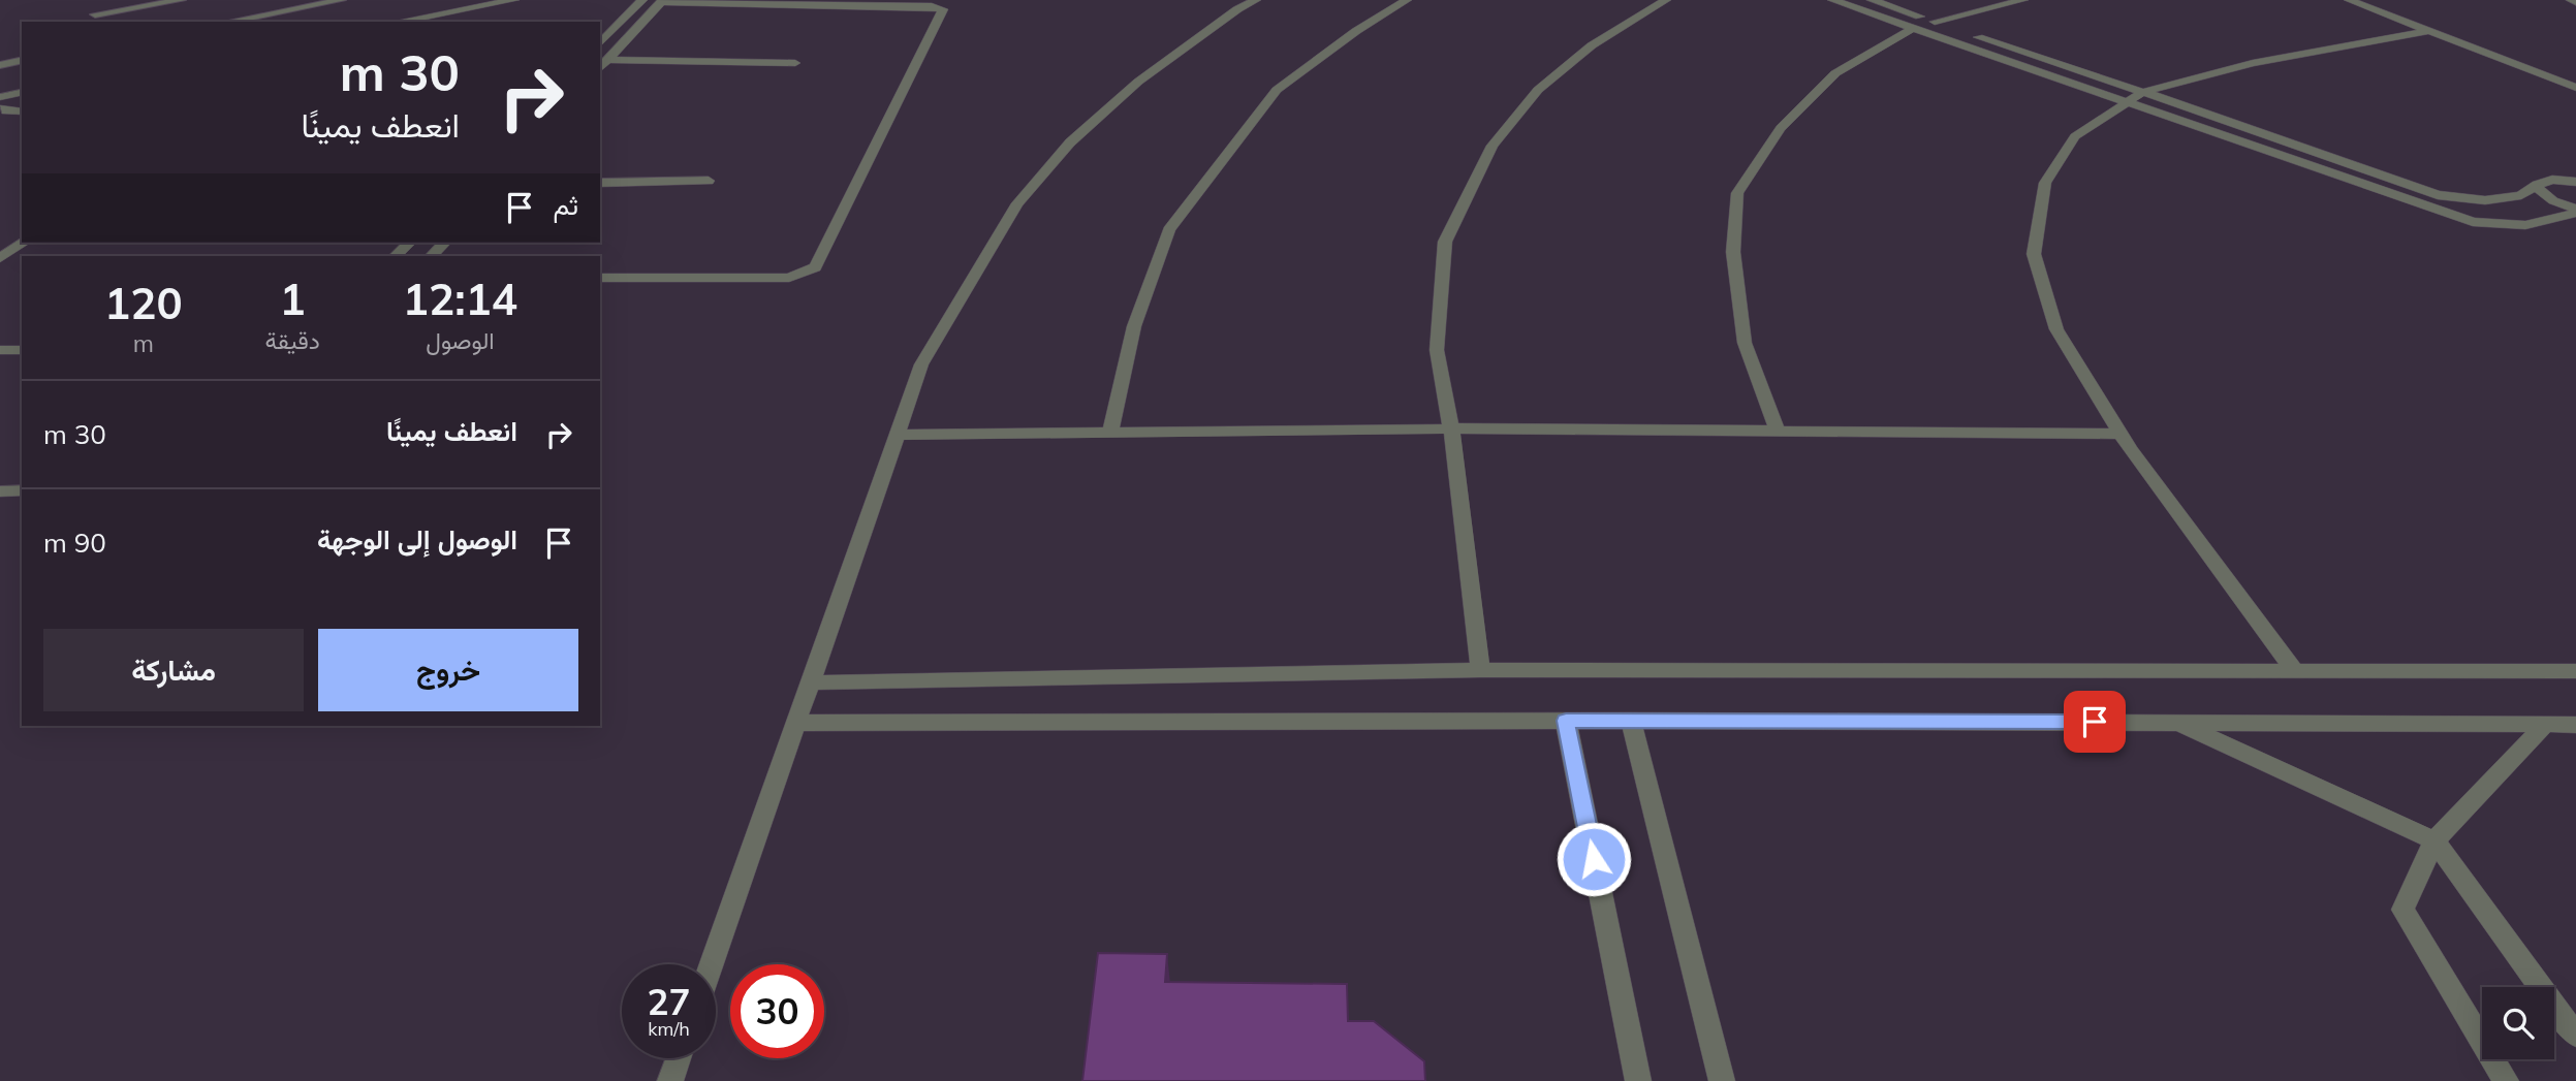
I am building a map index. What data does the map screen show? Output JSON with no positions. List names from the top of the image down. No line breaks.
{"page":{"turn":["30 m","انعطف يمينًا"],"then":"ثم","eta":["12:14","الوصول","1","دقيقة","120","m"],"list":[{"name":"انعطف يمينًا","value":"30 m"},{"name":"الوصول إلى الوجهة","value":"90 m"}],"buttons":["خروج","مشاركة"],"speed":"27 km/h","limit":"30"}}
